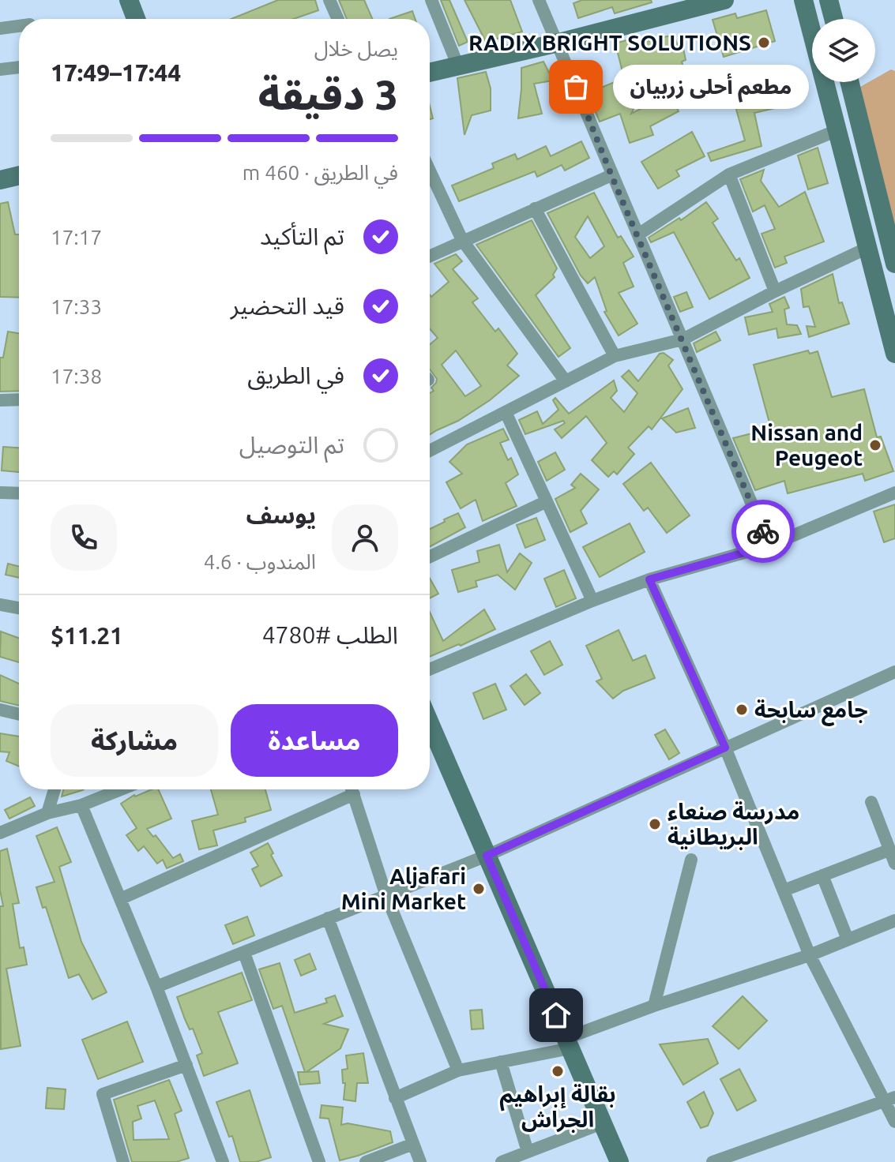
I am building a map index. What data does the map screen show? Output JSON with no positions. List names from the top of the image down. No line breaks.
{"places":["RADIX BRIGHT SOLUTIONS","مطعم أحلى زربيان","Nissan and Peugeot","جامع سابحة","مدرسة صنعاء البريطانية","Aljafari Mini Market","بقالة إبراهيم الجراش"],"page":{"heading":["3 دقيقة","يصل خلال","17:44–17:49"],"panel":["يوسف","المندوب · 4.6","الطلب #4780","$11.21"],"bubble":"مطعم أحلى زربيان","bar":"في الطريق · 460 m","list":[["تم التأكيد","17:17"],["قيد التحضير","17:33"],["في الطريق","17:38"],"تم التوصيل"],"buttons":["مساعدة","مشاركة"]}}
